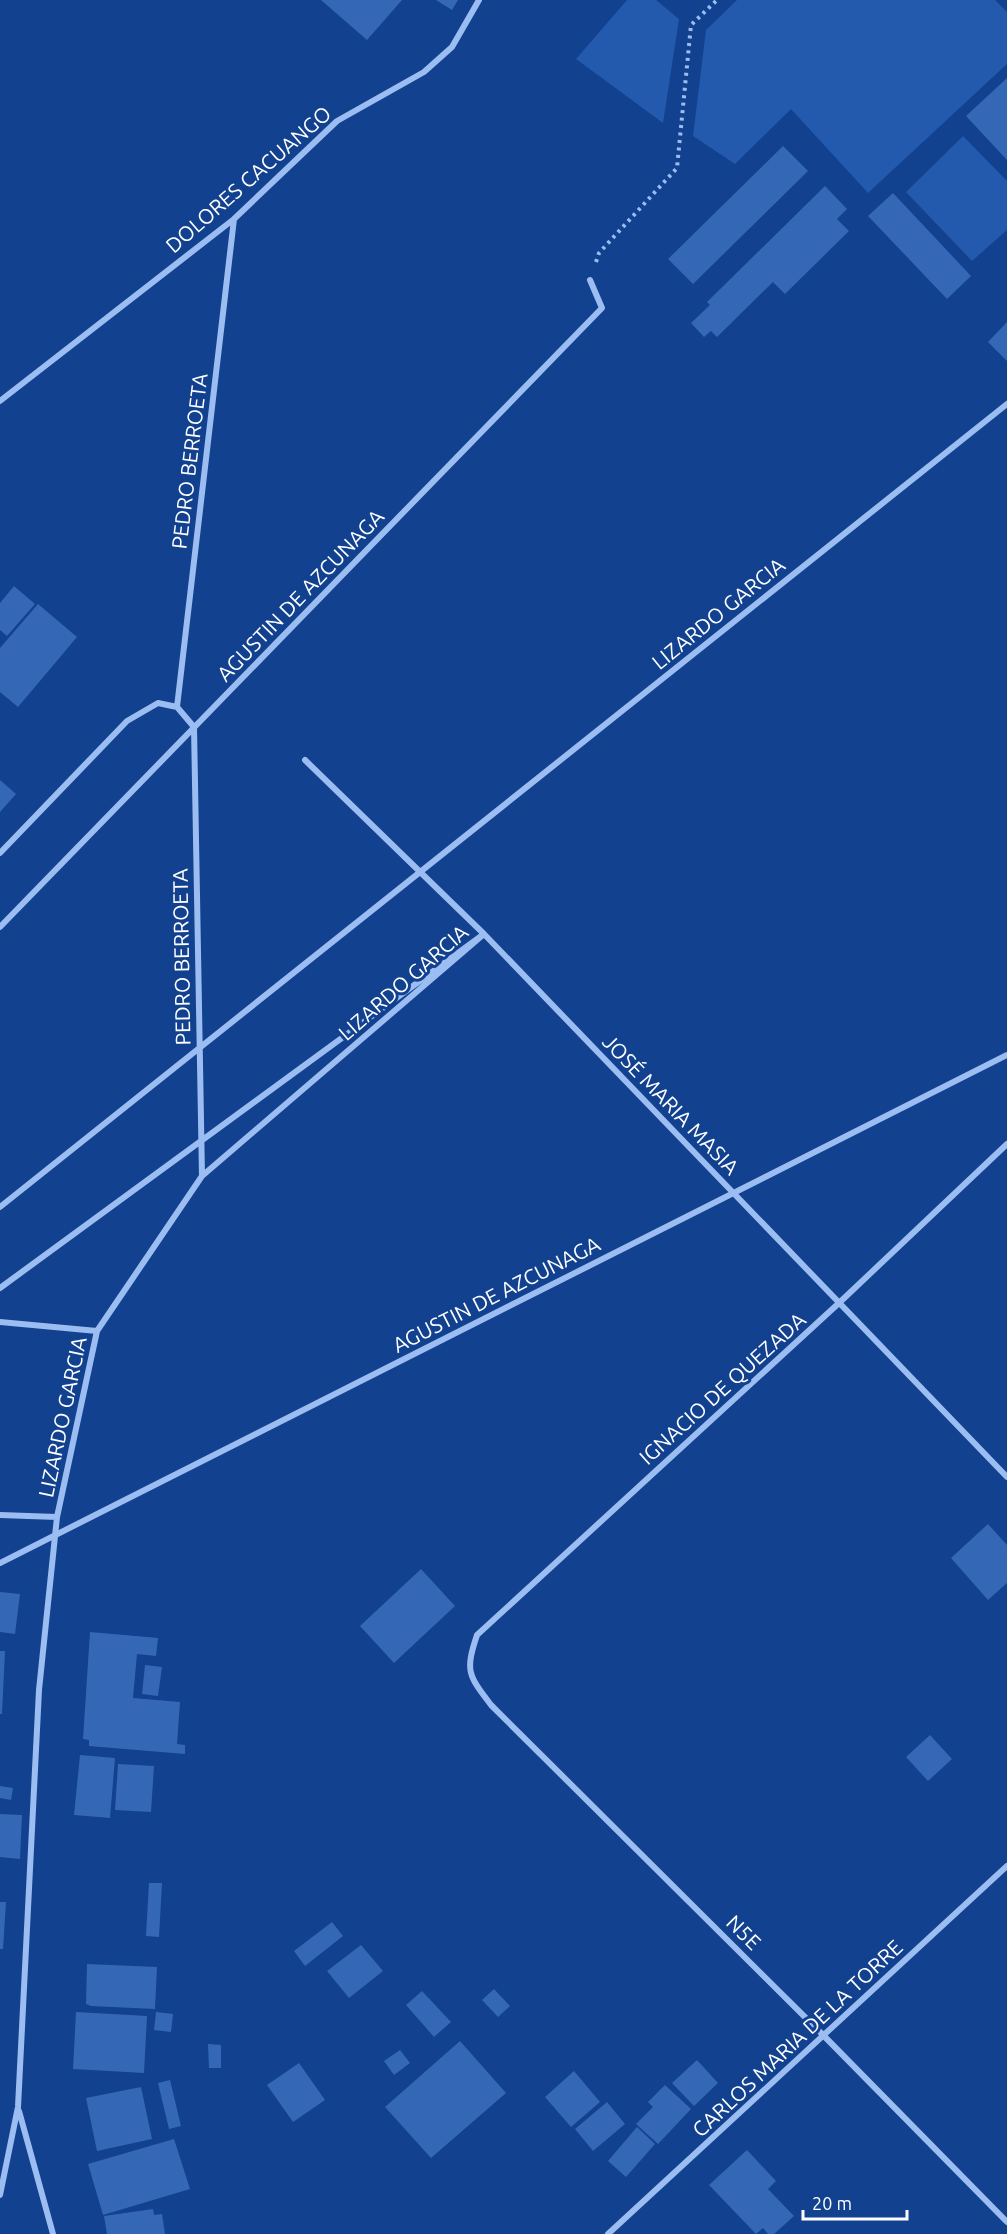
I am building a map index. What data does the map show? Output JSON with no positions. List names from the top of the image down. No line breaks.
{"streets":{"street":["DOLORES CACUANGO","PEDRO BERROETA","AGUSTIN DE AZCUNAGA","LIZARDO GARCIA","JOSÉ MARIA MASIA","IGNACIO DE QUEZADA","N5E","CARLOS MARIA DE LA TORRE"]},"crossings":[["DOLORES CACUANGO","PEDRO BERROETA"],["PEDRO BERROETA","AGUSTIN DE AZCUNAGA"],["PEDRO BERROETA","LIZARDO GARCIA"],["AGUSTIN DE AZCUNAGA","LIZARDO GARCIA"],["AGUSTIN DE AZCUNAGA","JOSÉ MARIA MASIA"],["LIZARDO GARCIA","JOSÉ MARIA MASIA"],["JOSÉ MARIA MASIA","IGNACIO DE QUEZADA"],["IGNACIO DE QUEZADA","N5E"],["N5E","CARLOS MARIA DE LA TORRE"]],"scale_bar":"20 m"}
